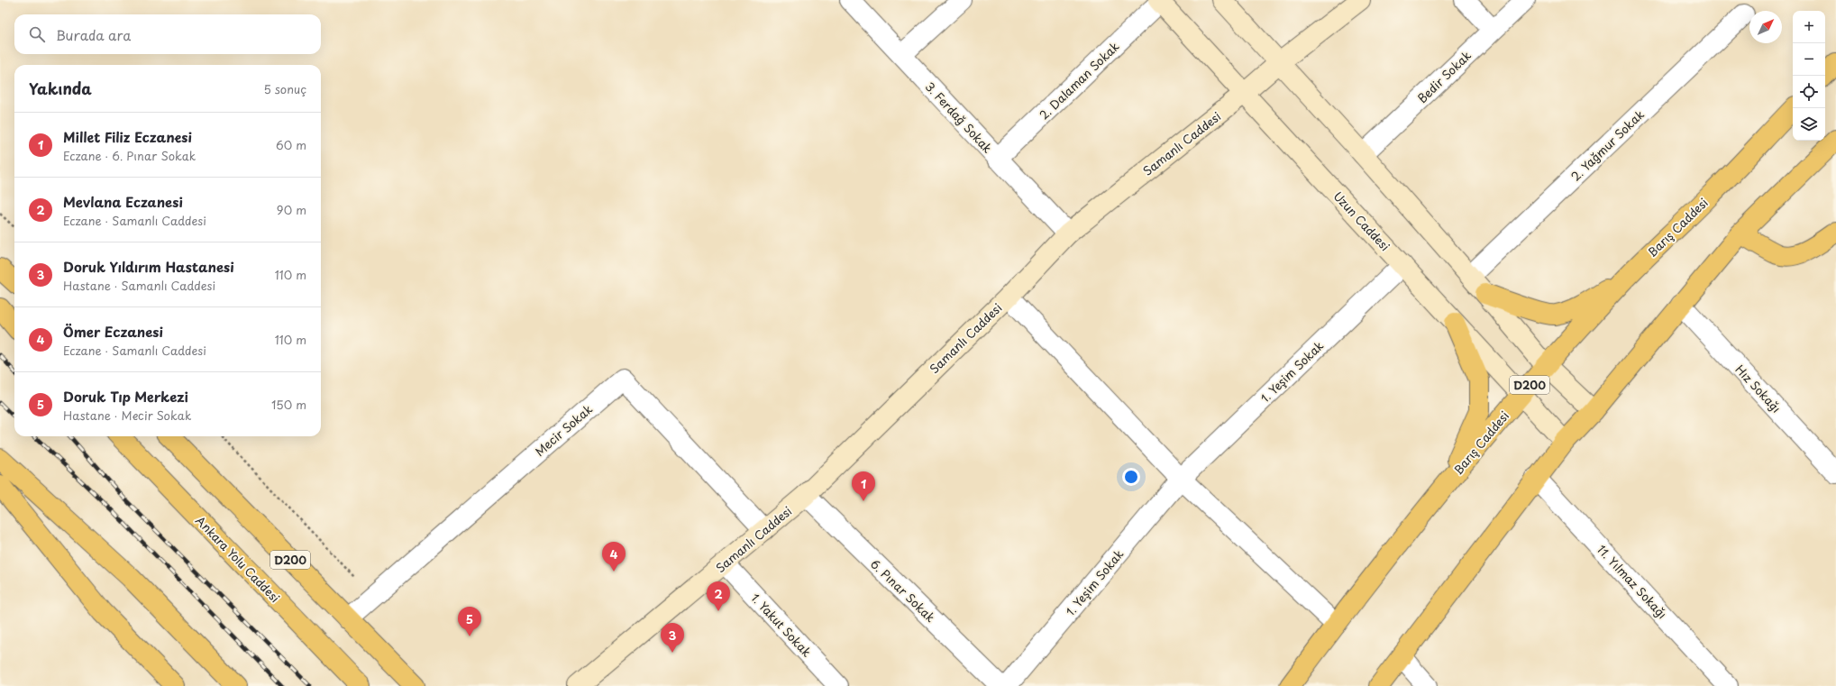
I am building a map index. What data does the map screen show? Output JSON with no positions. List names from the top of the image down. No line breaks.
{"streets":{"main road":["Samanlı Caddesi","Uzun Caddesi","Barış Caddesi","D200","Ankara Yolu Caddesi"],"street":["Bedir Sokak","2. Dalaman Sokak","3. Ferdağ Sokak","2. Yağmur Sokak","1. Yeşim Sokak","Hız Sokağı","Mecir Sokak","11. Yılmaz Sokağı","6. Pınar Sokak","1. Yakut Sokak"]},"crossings":[["2. Dalaman Sokak","3. Ferdağ Sokak"],["2. Dalaman Sokak","Uzun Caddesi"],["3. Ferdağ Sokak","Samanlı Caddesi"],["Samanlı Caddesi","Uzun Caddesi"],["Samanlı Caddesi","Mecir Sokak"],["Samanlı Caddesi","6. Pınar Sokak"],["Samanlı Caddesi","1. Yakut Sokak"],["Uzun Caddesi","Barış Caddesi"],["Uzun Caddesi","1. Yeşim Sokak"],["D200","Mecir Sokak"]],"north":"top right","page":{"map_buttons":["+","−"],"search":"Burada ara","heading":["Yakında","5 sonuç"],"list":[{"mark":"1","name":"Millet Filiz Eczanesi","note":"Eczane · 6. Pınar Sokak","value":"60 m"},{"mark":"2","name":"Mevlana Eczanesi","note":"Eczane · Samanlı Caddesi","value":"90 m"},{"mark":"3","name":"Doruk Yıldırım Hastanesi","note":"Hastane · Samanlı Caddesi","value":"110 m"},{"mark":"4","name":"Ömer Eczanesi","note":"Eczane · Samanlı Caddesi","value":"110 m"},{"mark":"5","name":"Doruk Tıp Merkezi","note":"Hastane · Mecir Sokak","value":"150 m"}],"pins":["1","4","2","5","3"]}}
